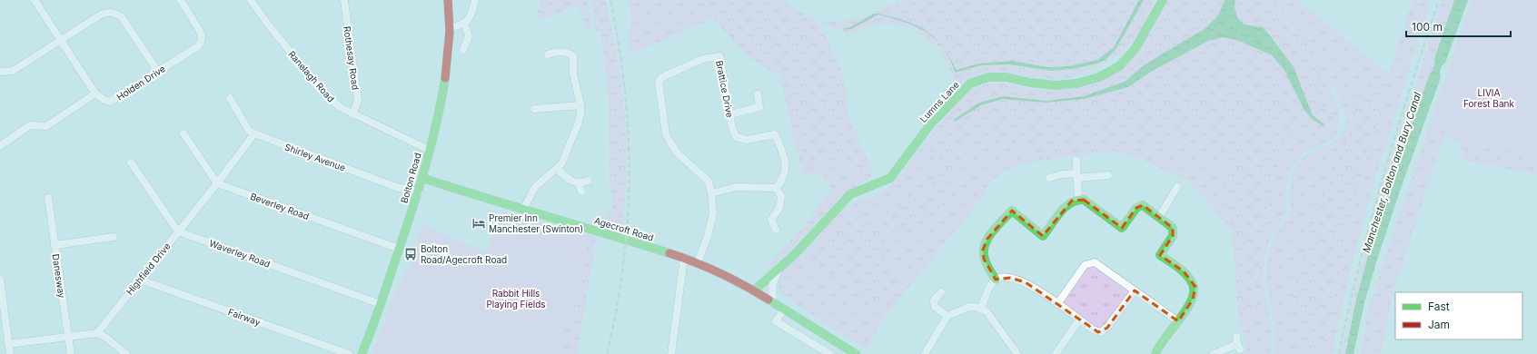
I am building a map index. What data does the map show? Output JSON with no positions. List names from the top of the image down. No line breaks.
{"streets":{"street":["Rothesay Road","Ranelagh Road","Holden Drive","Brattice Drive","Lumns Lane","Shirley Avenue","Bolton Road","Beverley Road","Agecroft Road","Waverley Road","Highfield Drive","Danesway","Fairway"]},"crossings":[["Rothesay Road","Ranelagh Road"],["Ranelagh Road","Bolton Road"],["Brattice Drive","Agecroft Road"],["Lumns Lane","Agecroft Road"],["Shirley Avenue","Bolton Road"],["Shirley Avenue","Highfield Drive"],["Bolton Road","Beverley Road"],["Bolton Road","Agecroft Road"],["Bolton Road","Waverley Road"],["Beverley Road","Highfield Drive"],["Waverley Road","Highfield Drive"],["Highfield Drive","Fairway"]],"water":["Manchester, Bolton and Bury Canal"],"parks":["LIVIA Forest Bank","Rabbit Hills Playing Fields"],"places":{"hotel":["Premier Inn Manchester (Swinton)"],"bus stop":["Bolton Road/Agecroft Road"]},"legend":["Fast","Jam"],"scale_bar":"100 m"}
